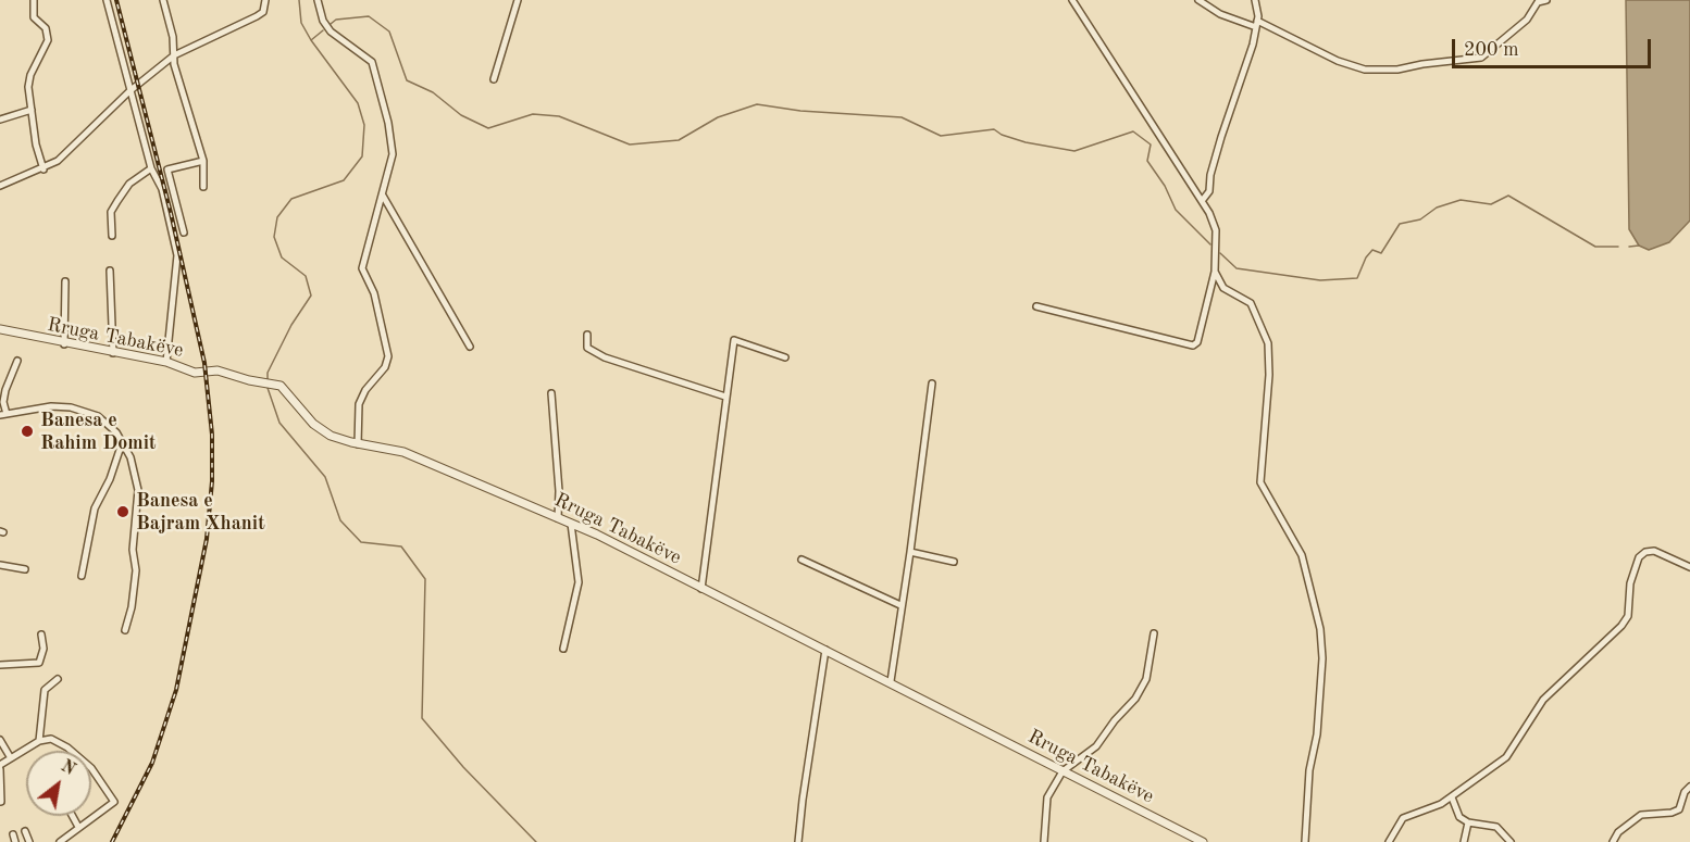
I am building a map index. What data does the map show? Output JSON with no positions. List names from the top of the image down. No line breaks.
{"streets":{"street":["Rruga Tabakëve"]},"places":["Banesa e Rahim Domit","Banesa e Bajram Xhanit"],"scale_bar":"200 m","north":"top right"}
